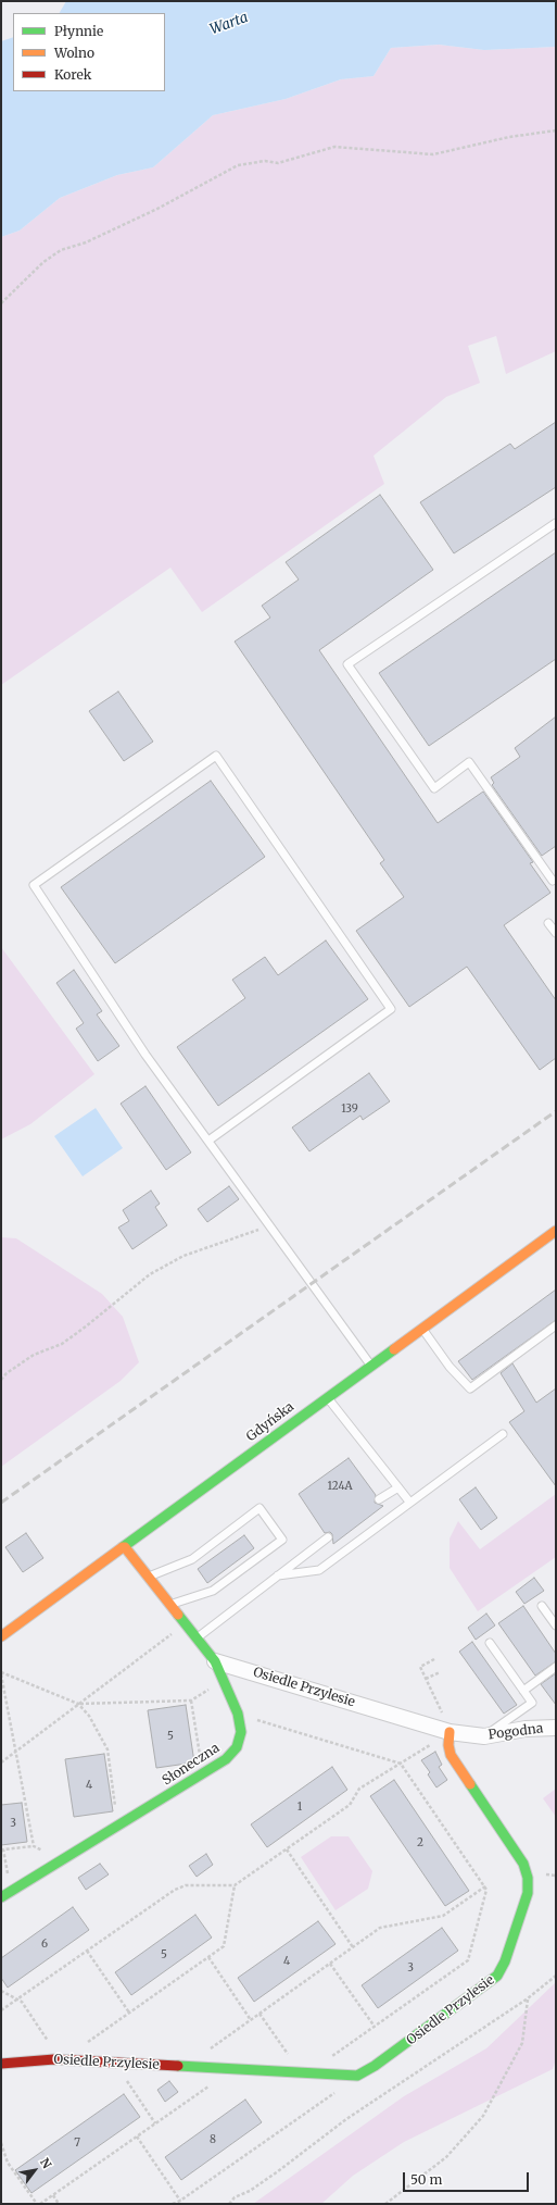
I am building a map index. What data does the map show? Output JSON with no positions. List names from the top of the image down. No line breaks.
{"streets":{"street":["Gdyńska","Osiedle Przylesie","Pogodna","Słoneczna"]},"crossings":[["Gdyńska","Słoneczna"],["Osiedle Przylesie","Pogodna"],["Osiedle Przylesie","Słoneczna"]],"water":["Warta"],"house_numbers":["139","124A","5","4","1","3","2","6","5","4","3","8","7"],"legend":["Płynnie","Wolno","Korek"],"scale_bar":"50 m","north":"top right"}
